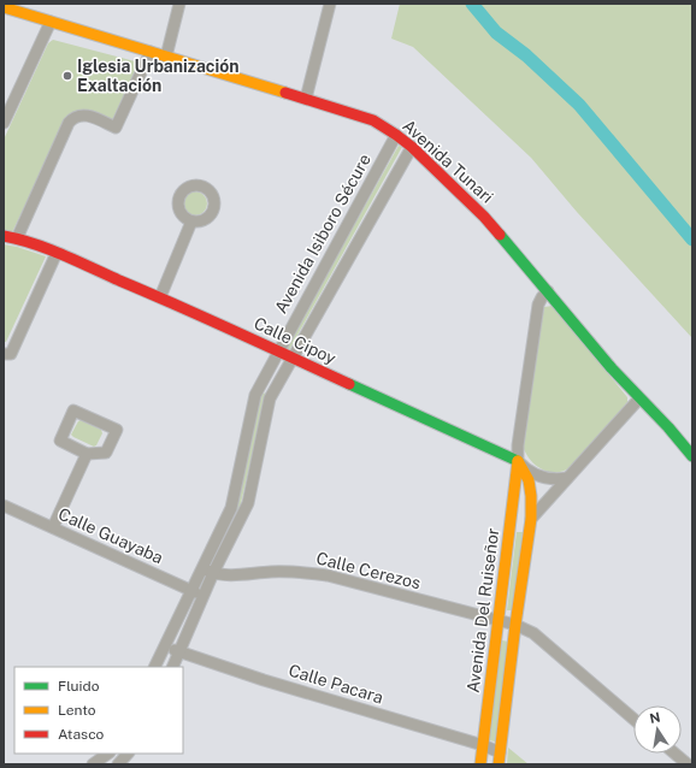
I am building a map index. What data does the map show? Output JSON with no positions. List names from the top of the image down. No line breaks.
{"streets":{"main road":["Avenida Tunari","Calle Cipoy","Avenida Del Ruiseñor"],"street":["Avenida Isiboro Sécure","Calle Guayaba","Calle Cerezos","Calle Pacara"]},"crossings":[["Avenida Tunari","Avenida Isiboro Sécure"],["Avenida Tunari","Avenida Del Ruiseñor"],["Avenida Isiboro Sécure","Calle Cipoy"],["Avenida Isiboro Sécure","Calle Guayaba"],["Avenida Isiboro Sécure","Calle Cerezos"],["Avenida Isiboro Sécure","Calle Pacara"],["Calle Cipoy","Avenida Del Ruiseñor"],["Calle Cerezos","Avenida Del Ruiseñor"],["Avenida Del Ruiseñor","Calle Pacara"]],"places":["Iglesia Urbanización Exaltación"],"legend":["Fluido","Lento","Atasco"],"north":"top"}
